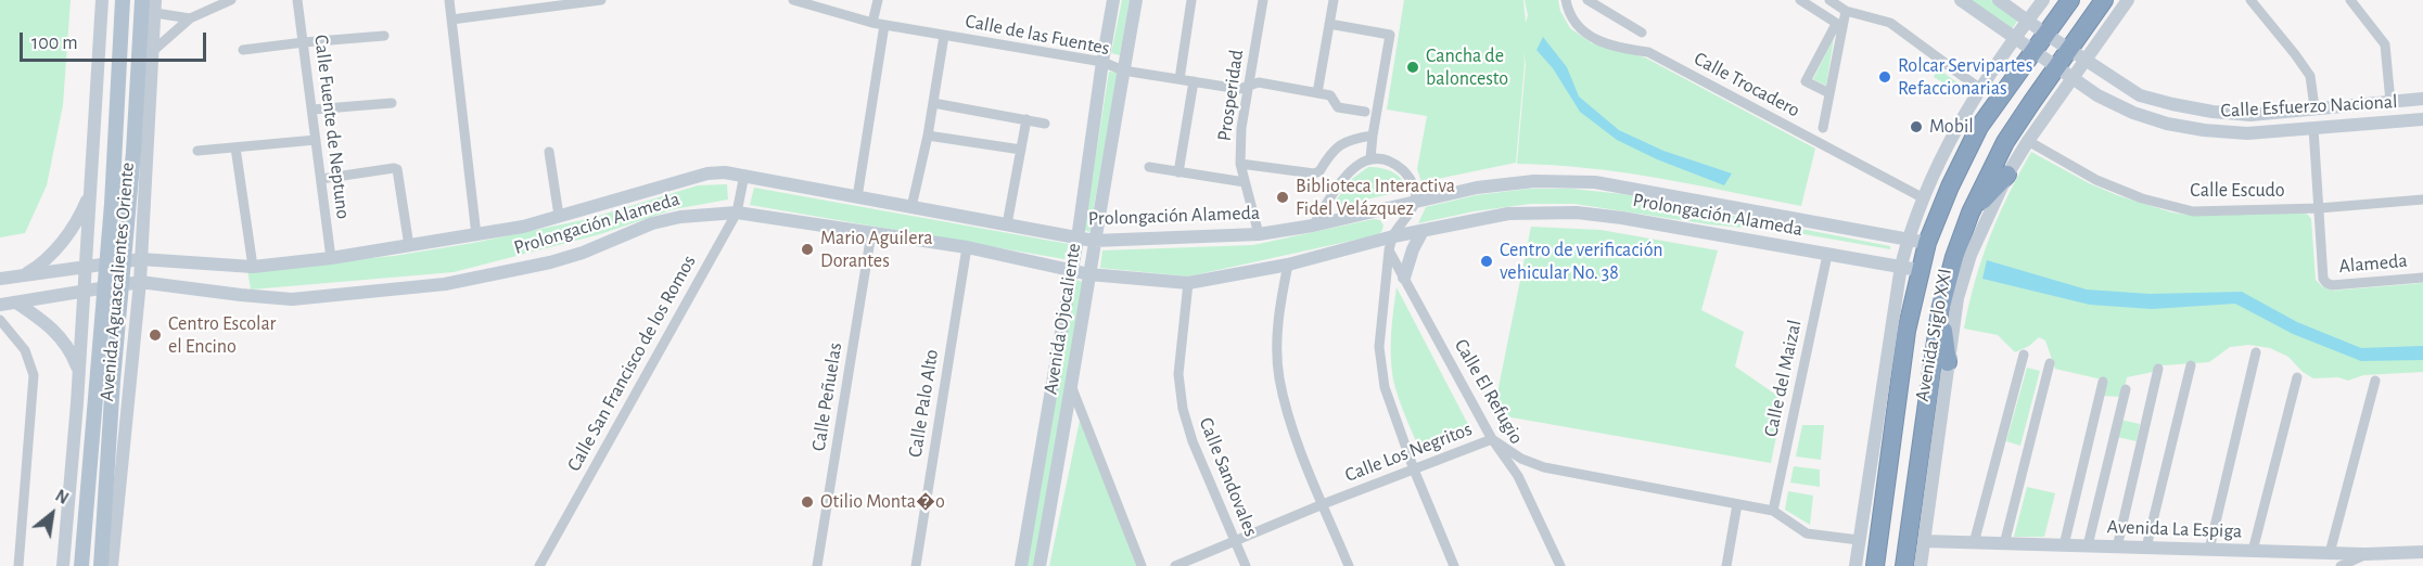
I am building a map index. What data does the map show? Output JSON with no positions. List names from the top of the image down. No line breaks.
{"streets":{"highway":["Avenida Siglo XXI"],"main road":["Calle Esfuerzo Nacional","Prolongación Alameda","Avenida Aguascalientes Oriente","Avenida Ojocaliente","Avenida La Espiga"],"street":["Calle de las Fuentes","Calle Trocadero","Prosperidad","Calle Fuente de Neptuno","Calle Escudo","Alameda","Calle San Francisco de los Romos","Calle del Maizal","Calle El Refugio","Calle Peñuelas","Calle Palo Alto","Calle Los Negritos","Calle Sandovales"]},"crossings":[["Calle de las Fuentes","Prosperidad"],["Calle de las Fuentes","Avenida Ojocaliente"],["Calle Trocadero","Avenida Siglo XXI"],["Prosperidad","Prolongación Alameda"],["Calle Esfuerzo Nacional","Alameda"],["Calle Esfuerzo Nacional","Avenida Siglo XXI"],["Calle Fuente de Neptuno","Prolongación Alameda"],["Calle Escudo","Alameda"],["Calle Escudo","Avenida Siglo XXI"],["Prolongación Alameda","Avenida Aguascalientes Oriente"],["Prolongación Alameda","Avenida Ojocaliente"],["Prolongación Alameda","Avenida Siglo XXI"],["Prolongación Alameda","Calle San Francisco de los Romos"],["Prolongación Alameda","Calle del Maizal"],["Prolongación Alameda","Calle Peñuelas"],["Prolongación Alameda","Calle Palo Alto"],["Prolongación Alameda","Calle Sandovales"],["Avenida Siglo XXI","Avenida La Espiga"],["Calle del Maizal","Calle Los Negritos"],["Calle El Refugio","Calle Los Negritos"],["Calle Los Negritos","Calle Sandovales"]],"places":["Cancha de baloncesto","Rolcar Servipartes Refaccionarias","Mobil","Biblioteca Interactiva Fidel Velázquez","Mario Aguilera Dorantes","Centro de verificación vehicular No. 38","Centro Escolar el Encino","Otilio Monta�o"],"scale_bar":"100 m","north":"top right"}
